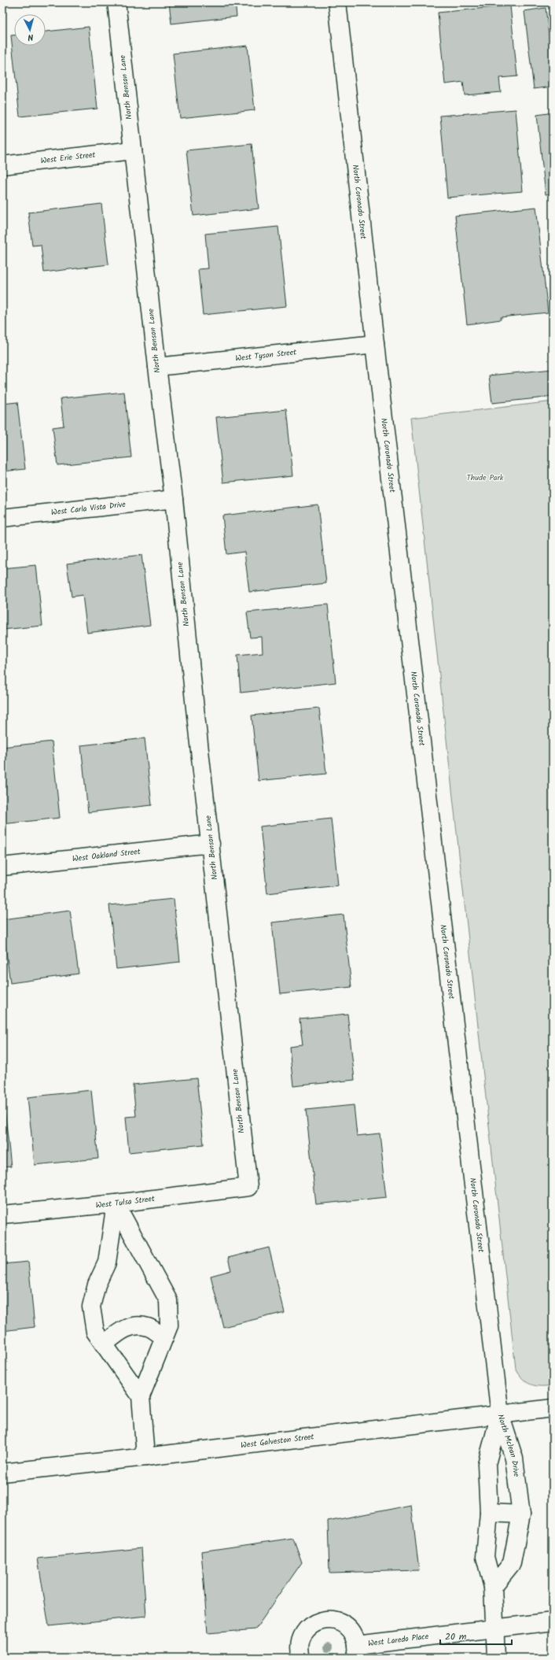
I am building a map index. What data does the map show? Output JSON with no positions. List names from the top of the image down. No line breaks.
{"streets":{"street":["North Benson Lane","West Erie Street","North Coronado Street","West Tyson Street","West Carla Vista Drive","West Oakland Street","West Tulsa Street","West Galveston Street","North Mclean Drive","West Laredo Place"]},"crossings":[["North Benson Lane","West Erie Street"],["North Benson Lane","West Tyson Street"],["North Benson Lane","West Carla Vista Drive"],["North Benson Lane","West Oakland Street"],["North Benson Lane","West Tulsa Street"],["North Coronado Street","West Tyson Street"],["North Coronado Street","West Galveston Street"],["North Coronado Street","North Mclean Drive"],["West Galveston Street","North Mclean Drive"],["North Mclean Drive","West Laredo Place"]],"parks":["Thude Park"],"scale_bar":"20 m","north":"bottom"}
